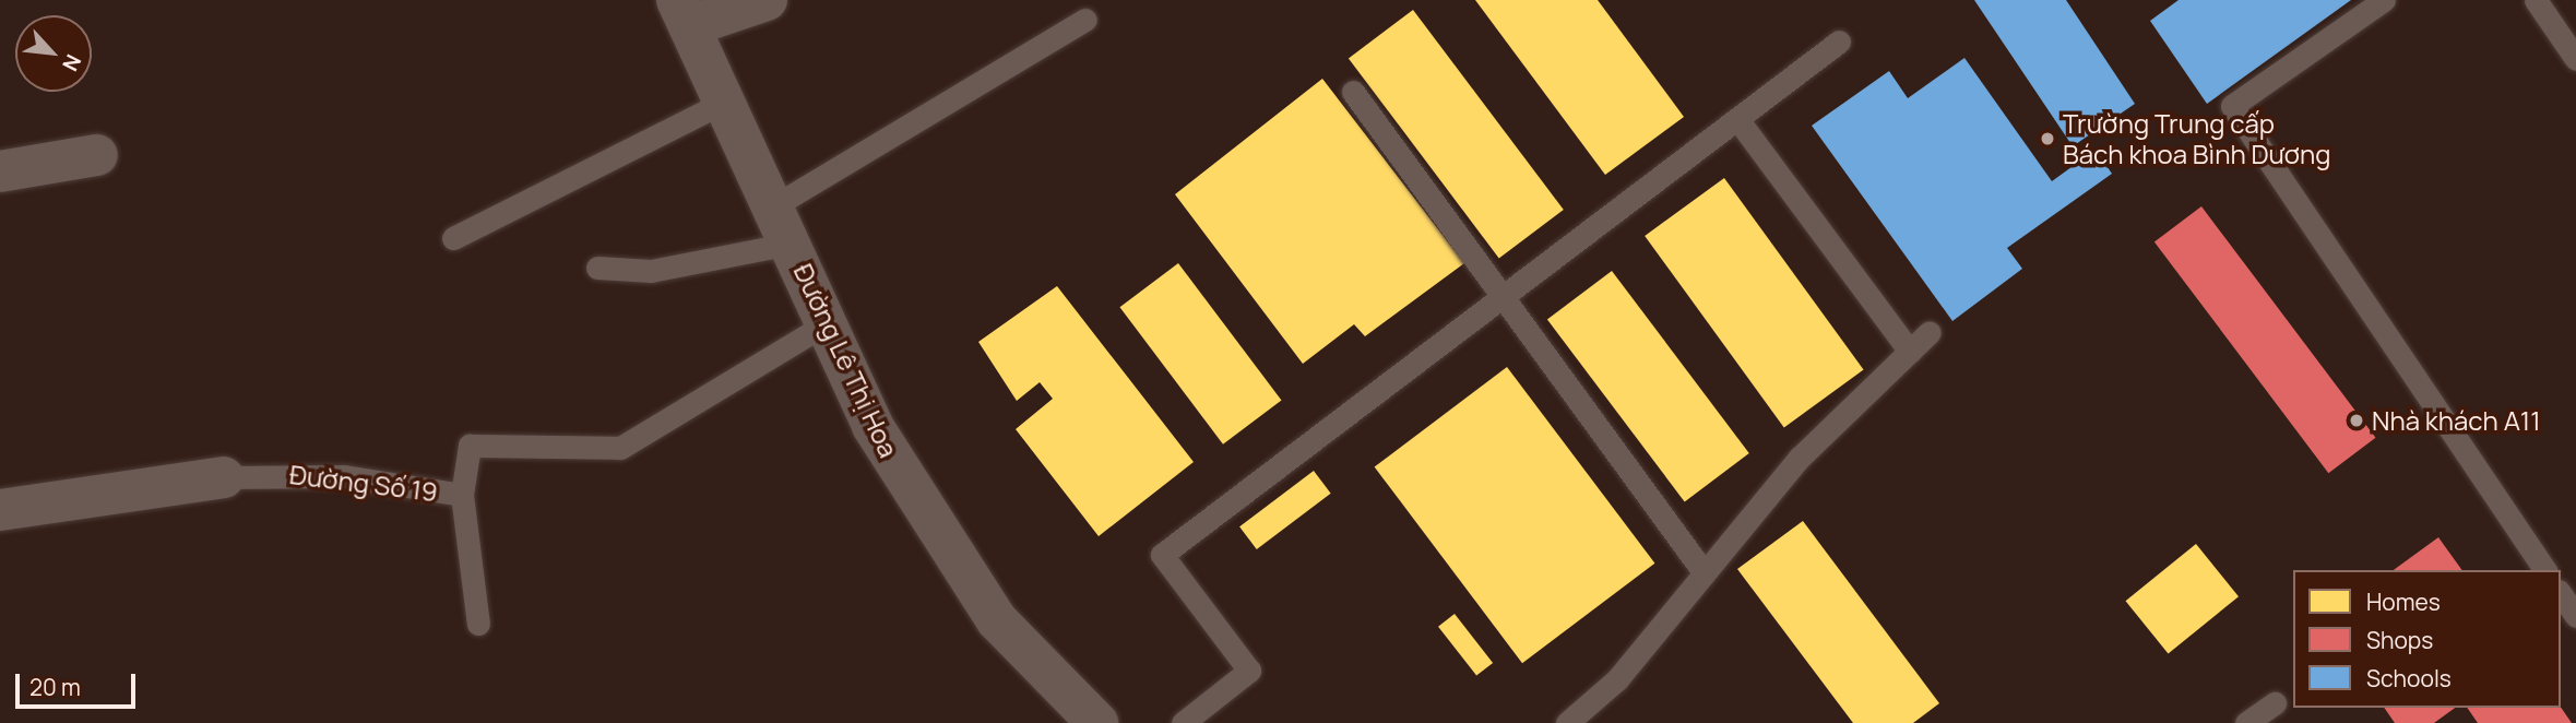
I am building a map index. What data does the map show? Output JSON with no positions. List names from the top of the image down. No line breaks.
{"streets":{"street":["Đường Lê Thị Hoa","Đường Số 19"]},"places":["Trường Trung cấp Bách khoa Bình Dương","Nhà khách A11"],"legend":["Homes","Shops","Schools"],"scale_bar":"20 m","north":"bottom right"}
